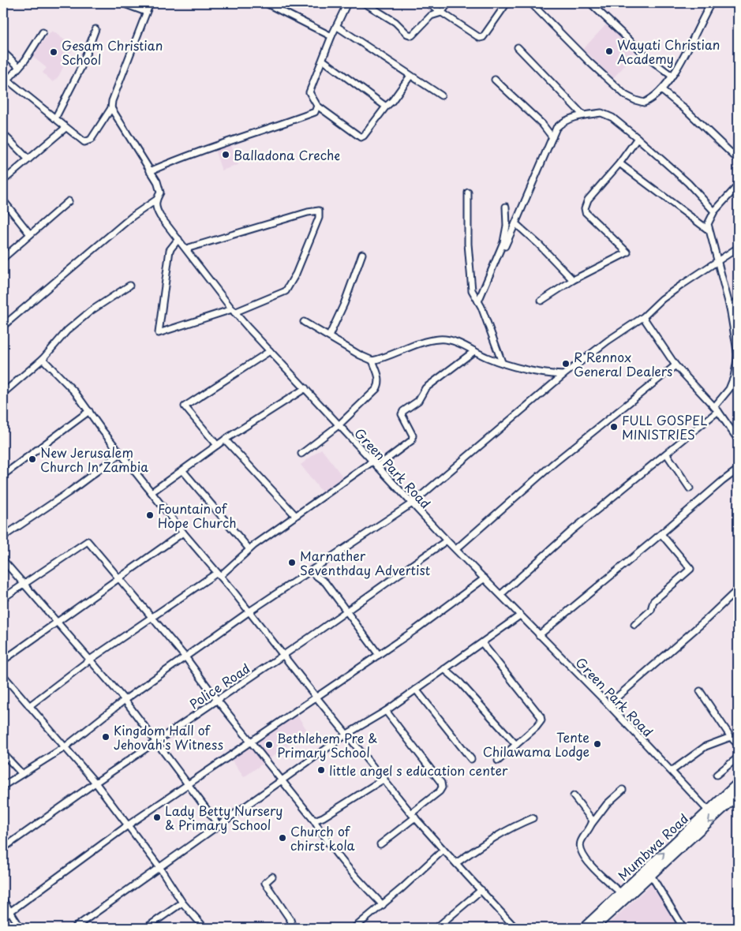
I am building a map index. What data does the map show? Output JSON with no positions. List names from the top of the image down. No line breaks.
{"streets":{"main road":["Mumbwa Road"],"street":["Green Park Road","Police Road"]},"crossings":[["Green Park Road","Police Road"],["Green Park Road","Mumbwa Road"]],"places":["Wayati Christian Academy","Gesam Christian School","Balladona Creche","R Rennox General Dealers","FULL GOSPEL MINISTRIES","New Jerusalem Church In Zambia","Fountain of Hope Church","Marnather Seventhday Advertist","Kingdom Hall of Jehovah's Witness","Tente Chilawama Lodge","Bethlehem Pre & Primary School","little angel s education center","Lady Betty Nursery & Primary School","Church of chirst kola"]}
